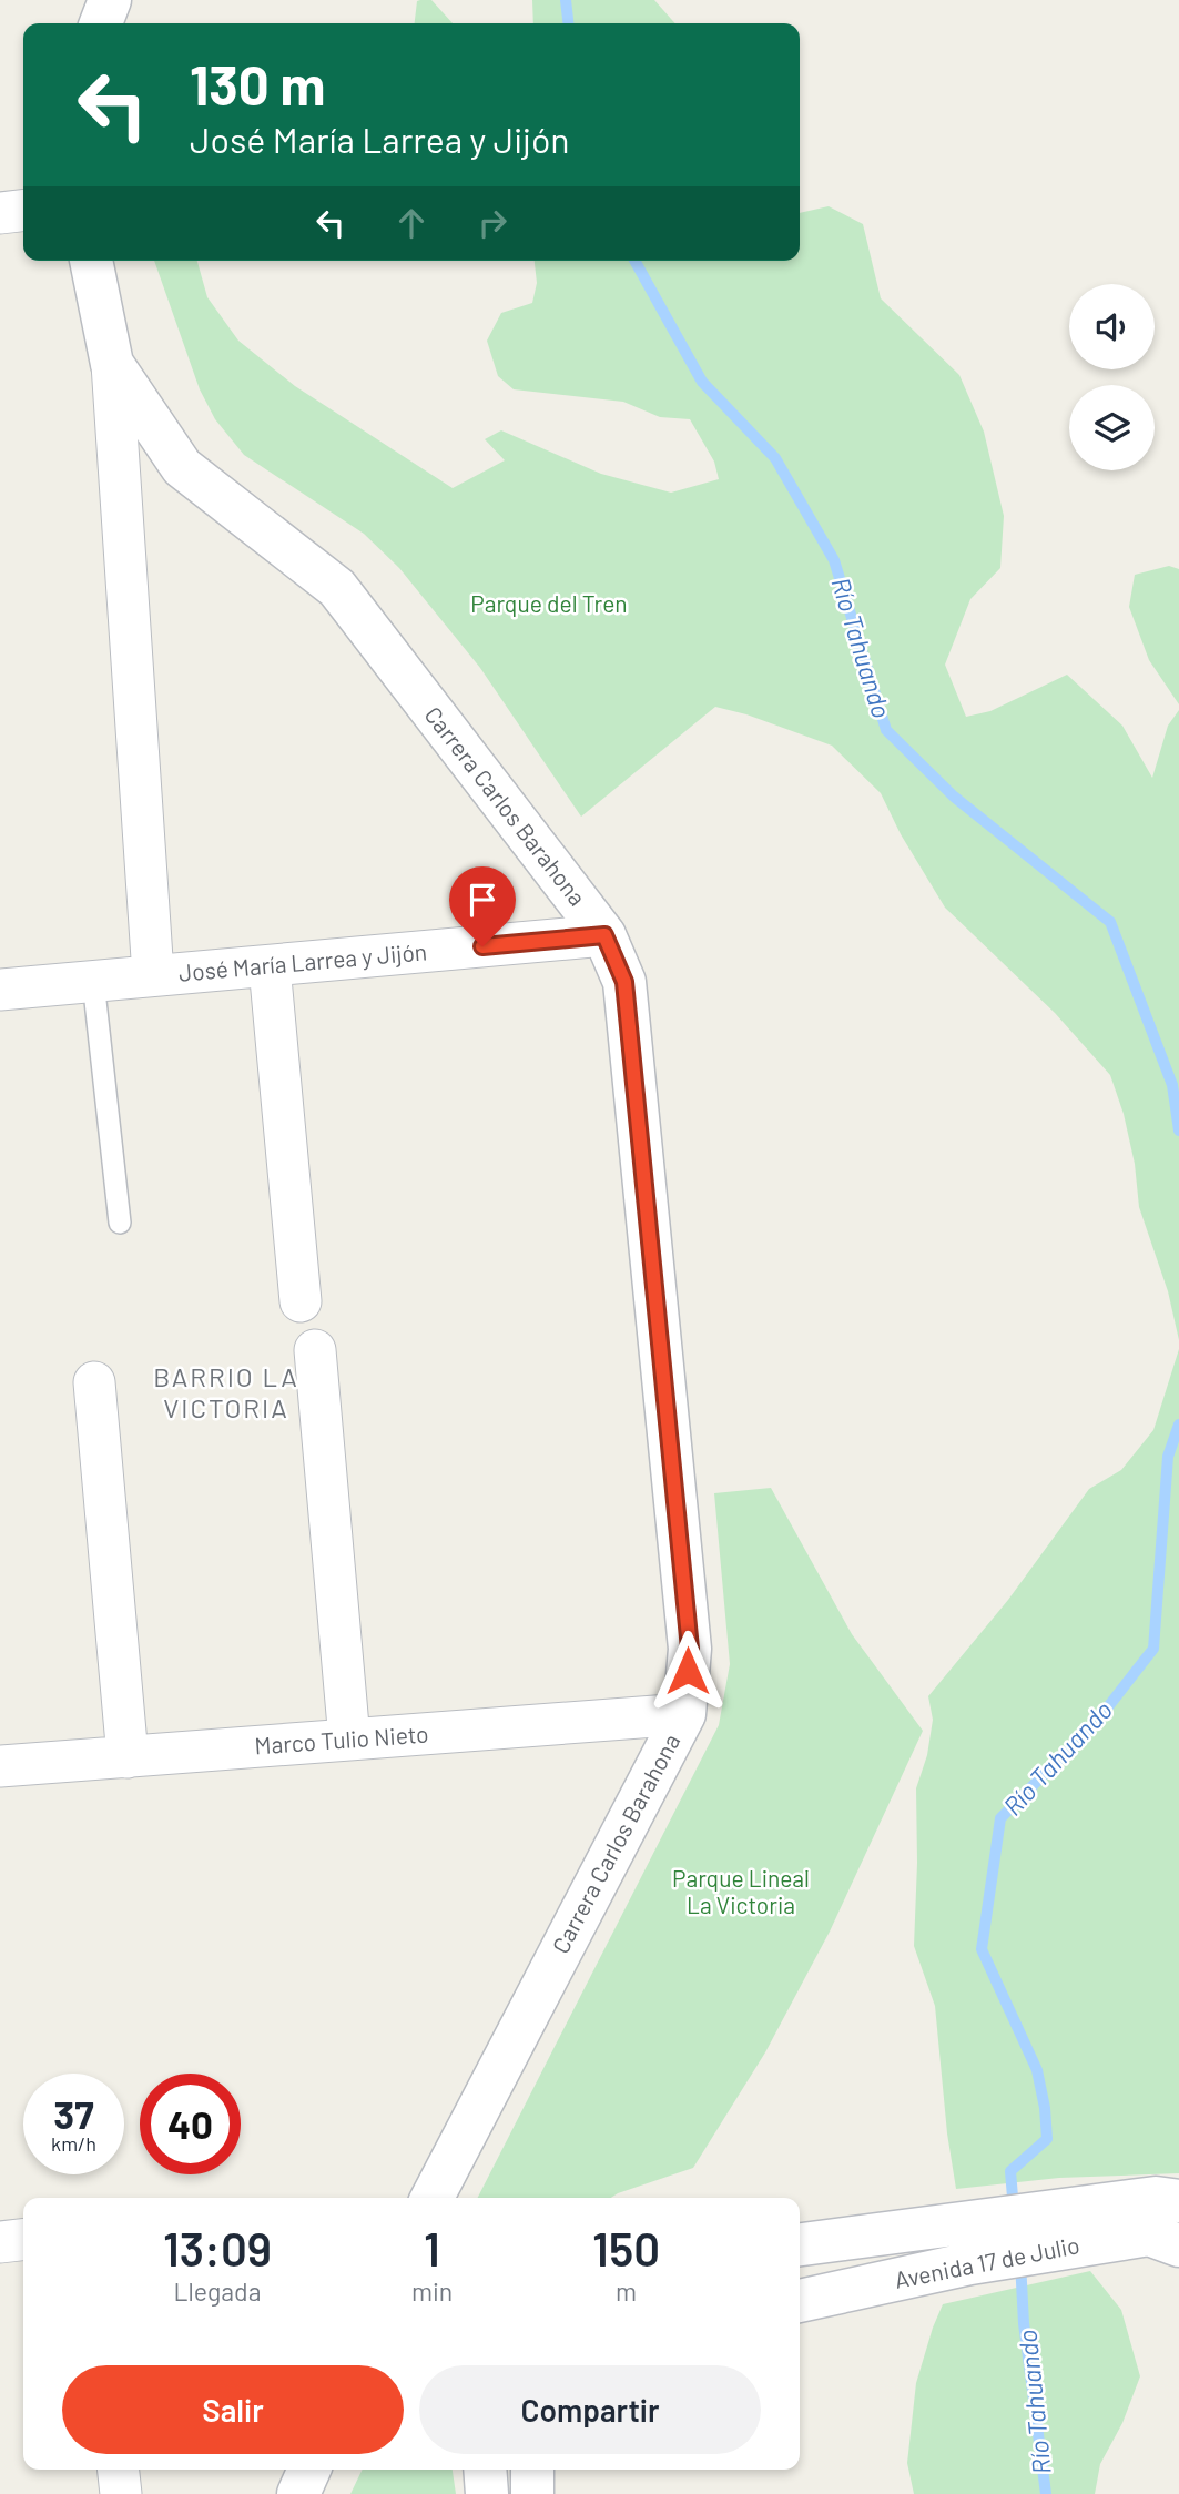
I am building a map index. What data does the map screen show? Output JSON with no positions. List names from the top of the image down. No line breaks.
{"streets":{"street":["Carrera Carlos Barahona","José María Larrea y Jijón","Marco Tulio Nieto","Avenida 17 de Julio"]},"crossings":[["Carrera Carlos Barahona","José María Larrea y Jijón"],["Carrera Carlos Barahona","Marco Tulio Nieto"]],"districts":["BARRIO LA VICTORIA"],"water":["Río Tahuando"],"parks":["Parque del Tren","Parque Lineal La Victoria"],"page":{"turn":["130 m","José María Larrea y Jijón"],"speed":"37 km/h","limit":"40","eta":["13:09","Llegada","1","min","150","m"],"buttons":["Salir","Compartir"]}}
